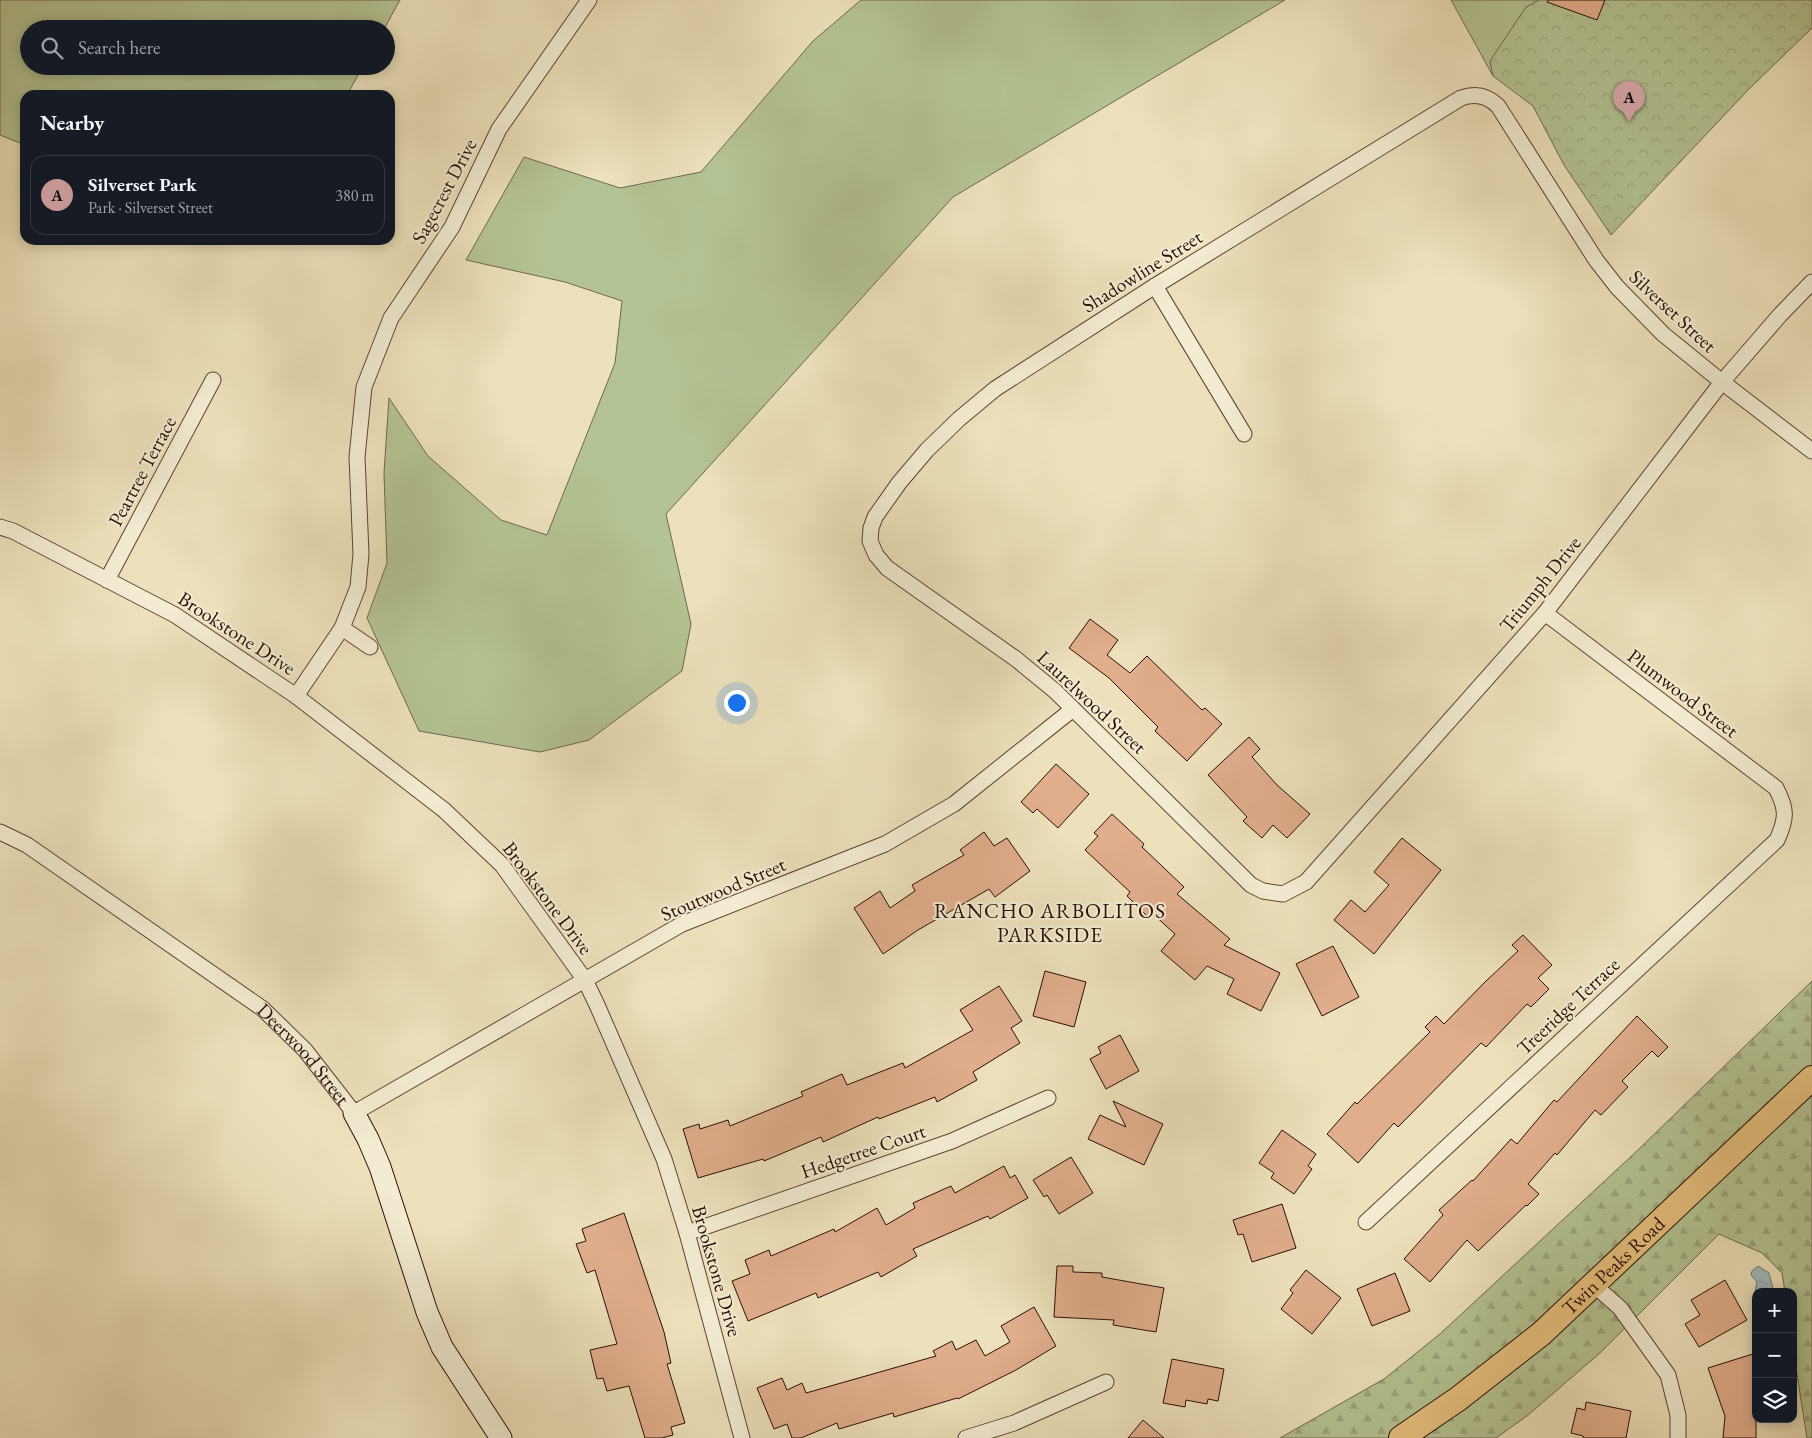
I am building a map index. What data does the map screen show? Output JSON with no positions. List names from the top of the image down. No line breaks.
{"streets":{"main road":["Twin Peaks Road"],"street":["Sagecrest Drive","Shadowline Street","Silverset Street","Peartree Terrace","Triumph Drive","Brookstone Drive","Plumwood Street","Laurelwood Street","Stoutwood Street","Treeridge Terrace","Deerwood Street","Hedgetree Court"]},"crossings":[["Sagecrest Drive","Brookstone Drive"],["Shadowline Street","Silverset Street"],["Shadowline Street","Laurelwood Street"],["Silverset Street","Triumph Drive"],["Peartree Terrace","Brookstone Drive"],["Triumph Drive","Plumwood Street"],["Triumph Drive","Laurelwood Street"],["Brookstone Drive","Stoutwood Street"],["Brookstone Drive","Hedgetree Court"],["Plumwood Street","Treeridge Terrace"],["Laurelwood Street","Stoutwood Street"],["Stoutwood Street","Deerwood Street"]],"districts":["RANCHO ARBOLITOS PARKSIDE"],"page":{"search":"Search here","pins":"A","heading":"Nearby","list":[{"mark":"A","name":"Silverset Park","note":"Park · Silverset Street","value":"380 m"}],"map_buttons":["+","−"]}}
